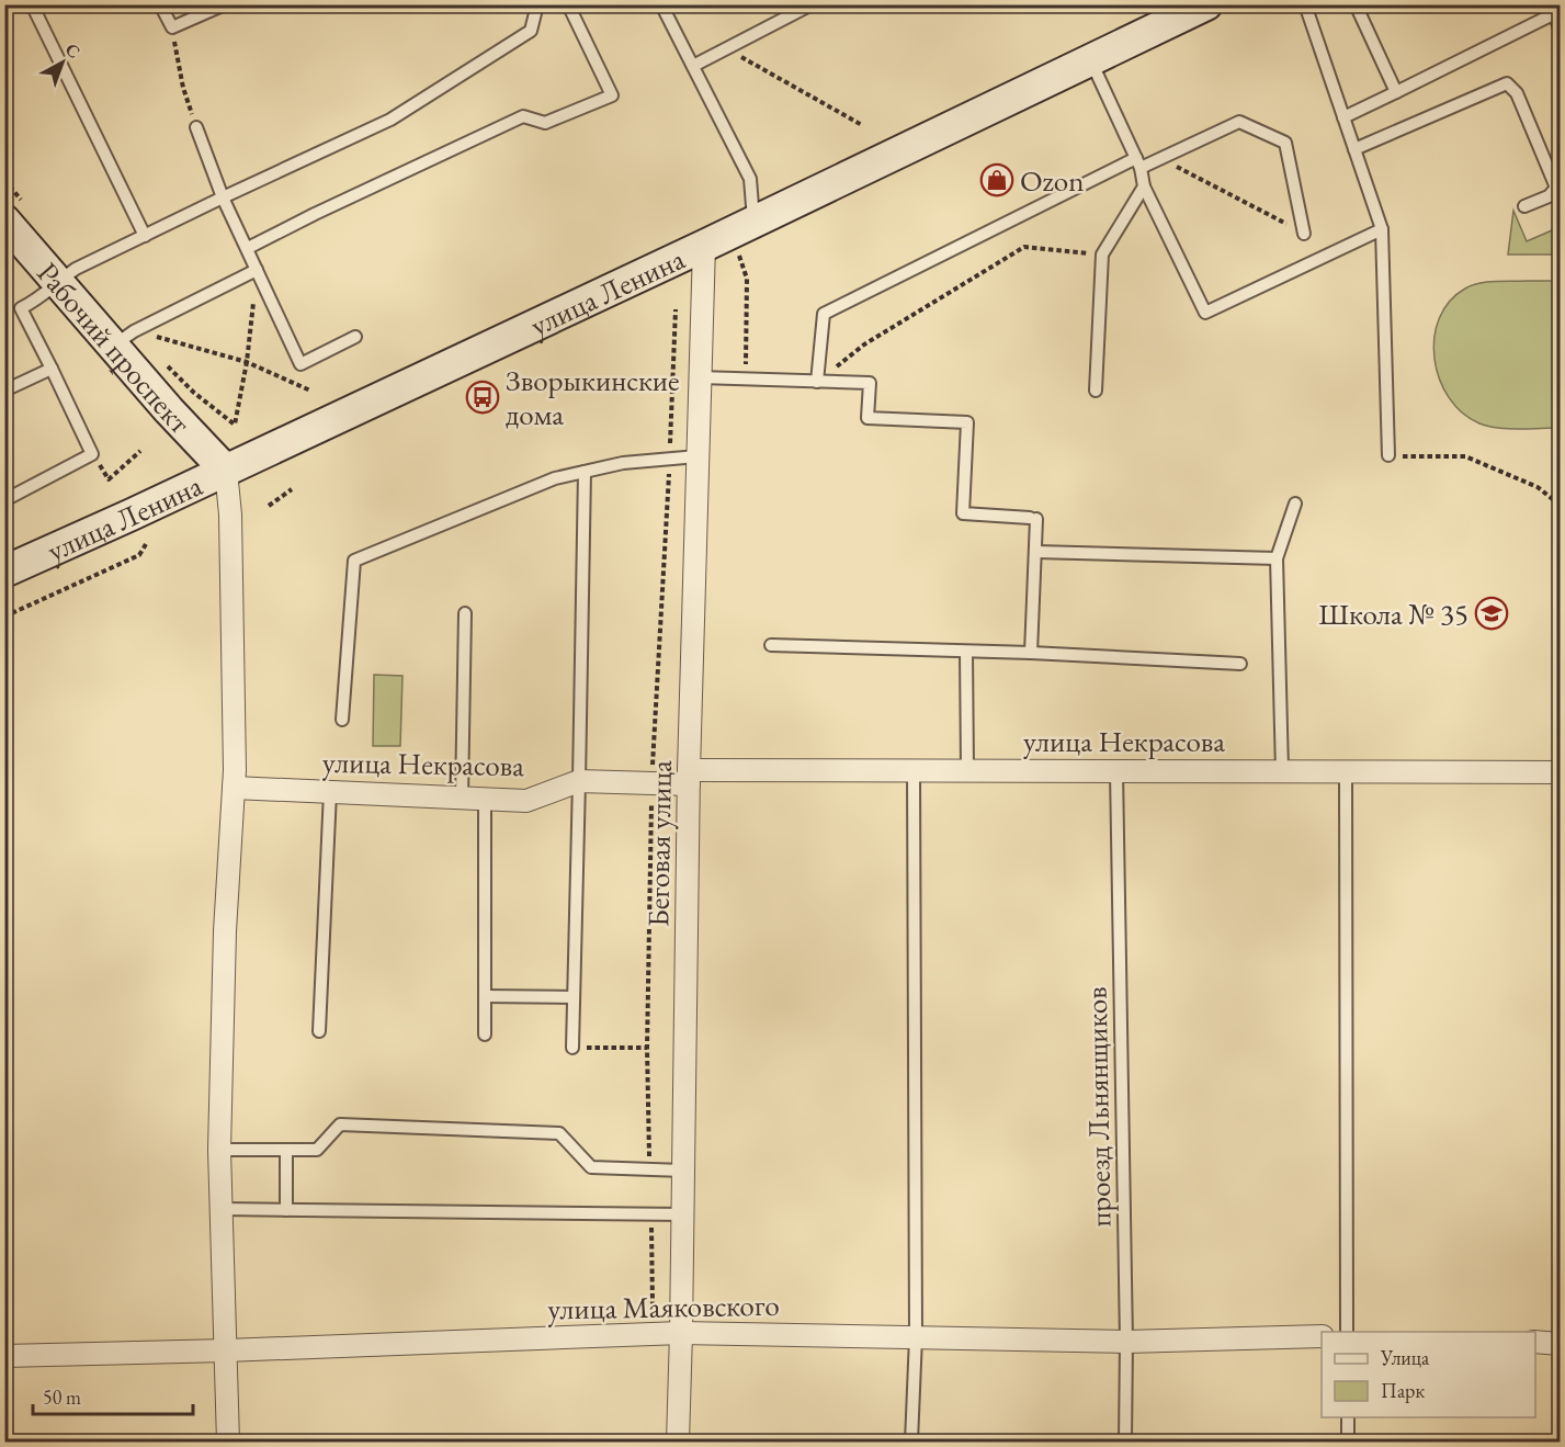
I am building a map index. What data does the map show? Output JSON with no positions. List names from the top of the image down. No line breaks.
{"streets":{"main road":["улица Ленина","Рабочий проспект"],"street":["улица Некрасова","Беговая улица","улица Маяковского"],"lane":["проезд Льнянщиков"]},"crossings":[["улица Ленина","Рабочий проспект"],["улица Ленина","Беговая улица"],["улица Некрасова","Беговая улица"],["улица Некрасова","проезд Льнянщиков"],["Беговая улица","улица Маяковского"],["проезд Льнянщиков","улица Маяковского"]],"places":{"shop":["Ozon"],"bus stop":["Зворыкинские дома"],"school or university":["Школа № 35"]},"legend":["Улица","Парк"],"scale_bar":"50 m","north":"top right"}
